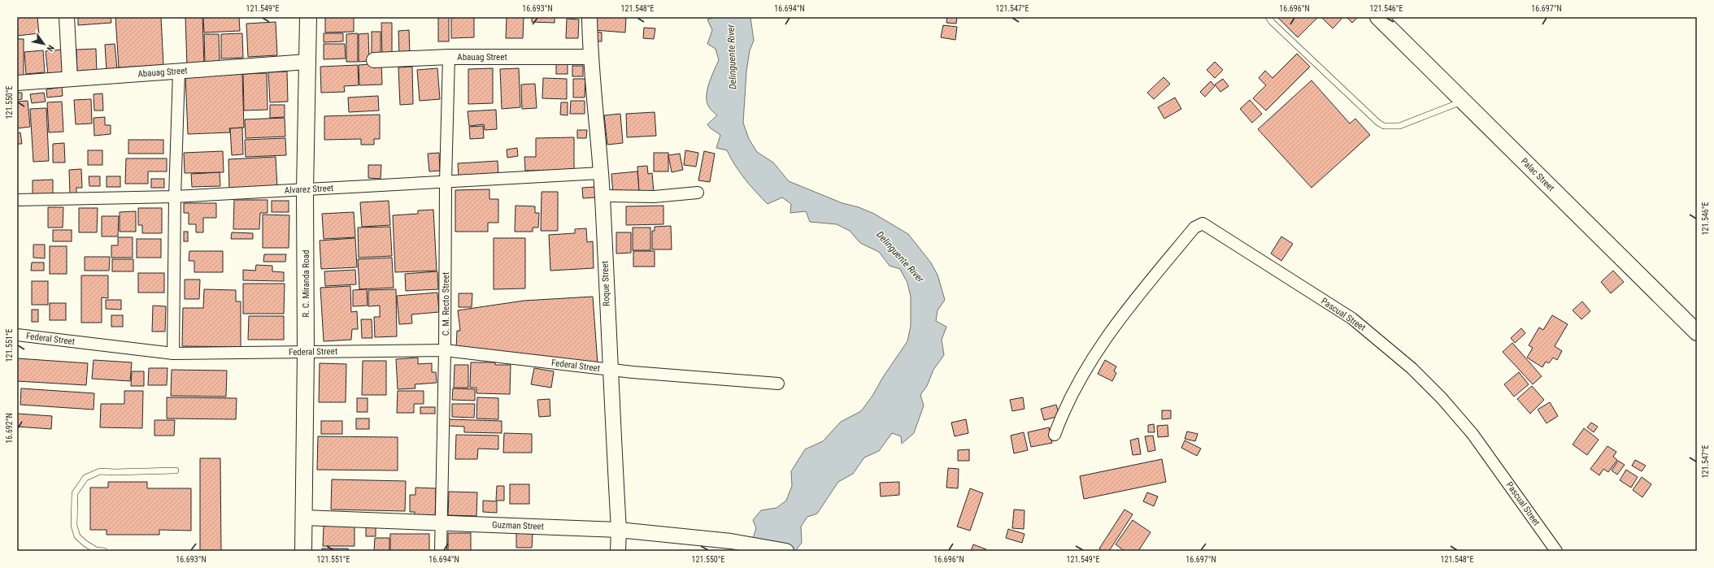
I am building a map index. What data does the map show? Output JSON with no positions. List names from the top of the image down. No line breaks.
{"streets":{"main road":["Palac Street","R. C. Miranda Road"],"street":["Abauag Street","Alvarez Street","Roque Street","C. M. Recto Street","Pascual Street","Federal Street","Guzman Street"]},"crossings":[["Abauag Street","R. C. Miranda Road"],["Abauag Street","Roque Street"],["Abauag Street","C. M. Recto Street"],["Alvarez Street","R. C. Miranda Road"],["Alvarez Street","Roque Street"],["Alvarez Street","C. M. Recto Street"],["R. C. Miranda Road","Federal Street"],["R. C. Miranda Road","Guzman Street"],["Roque Street","Federal Street"],["Roque Street","Guzman Street"],["C. M. Recto Street","Federal Street"],["C. M. Recto Street","Guzman Street"]],"water":["Delinguente River"],"north":"bottom right","coordinates":["121.549°E","16.693°N","121.548°E","16.694°N","121.547°E","16.696°N","121.546°E","16.697°N","121.550°E","121.551°E","16.692°N"]}
